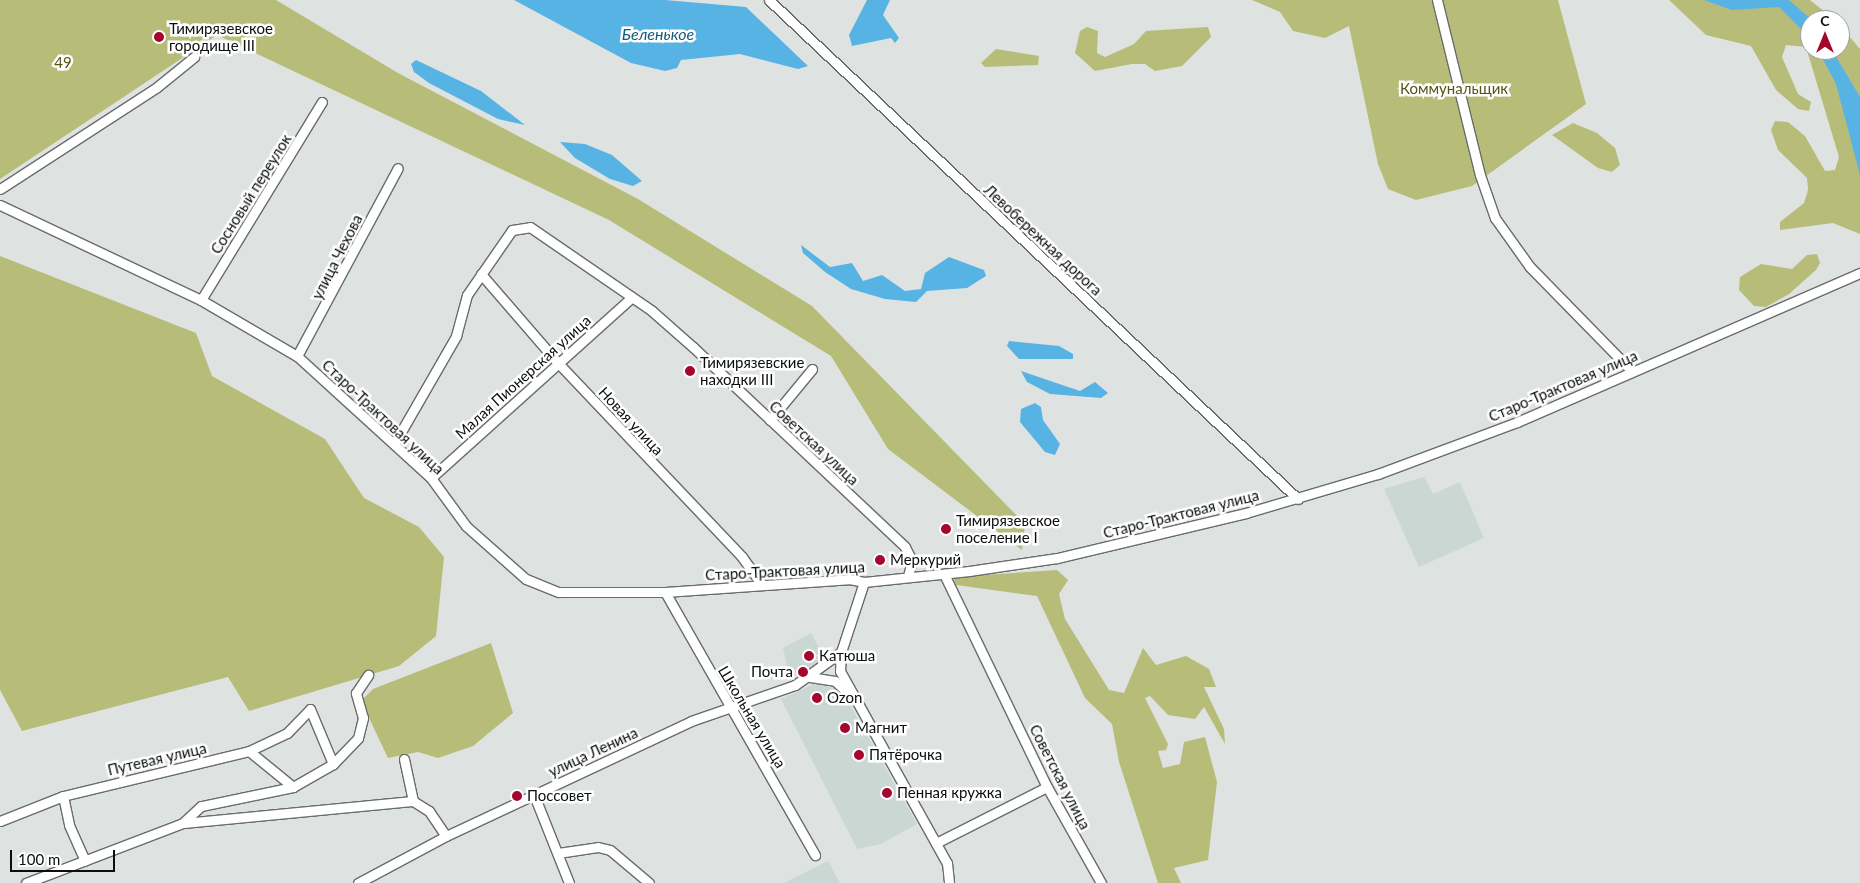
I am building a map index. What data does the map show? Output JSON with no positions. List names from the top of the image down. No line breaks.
{"streets":{"street":["Сосновый переулок","Левобережная дорога","улица Чехова","Малая Пионерская улица","Старо-Трактовая улица","Новая улица","Советская улица","Школьная улица","улица Ленина","Путевая улица"]},"crossings":[["Сосновый переулок","Старо-Трактовая улица"],["Левобережная дорога","Старо-Трактовая улица"],["улица Чехова","Старо-Трактовая улица"],["Малая Пионерская улица","Старо-Трактовая улица"],["Малая Пионерская улица","Новая улица"],["Малая Пионерская улица","Советская улица"],["Старо-Трактовая улица","Новая улица"],["Старо-Трактовая улица","Советская улица"],["Старо-Трактовая улица","Школьная улица"],["Новая улица","Советская улица"],["Школьная улица","улица Ленина"]],"water":["Беленькое"],"parks":["49","Коммунальщик"],"places":["Тимирязевское городище III","Тимирязевские находки III","Тимирязевское поселение I","Меркурий","Катюша","Почта","Ozon","Магнит","Пятёрочка","Пенная кружка","Поссовет"],"scale_bar":"100 m","north":"top"}
